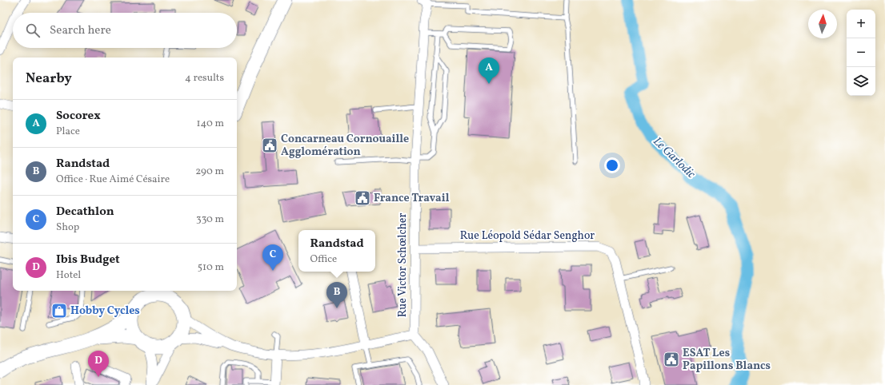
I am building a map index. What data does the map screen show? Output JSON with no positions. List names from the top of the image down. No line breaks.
{"streets":{"street":["Rue Léopold Sédar Senghor","Rue Victor Schœlcher"]},"crossings":[["Rue Léopold Sédar Senghor","Rue Victor Schœlcher"]],"water":["Le Garlodic"],"places":{"public building":["Concarneau Cornouaille Agglomération","France Travail","ESAT Les Papillons Blancs"],"shop":["Hobby Cycles"]},"north":"top","page":{"map_buttons":["+","−"],"search":"Search here","pins":["A","C","B","D"],"heading":["Nearby","4 results"],"list":[{"mark":"A","name":"Socorex","note":"Place","value":"140 m"},{"mark":"B","name":"Randstad","note":"Office · Rue Aimé Césaire","value":"290 m"},{"mark":"C","name":"Decathlon","note":"Shop","value":"330 m"},{"mark":"D","name":"Ibis Budget","note":"Hotel","value":"510 m"}],"popup":["Randstad","Office"]}}
